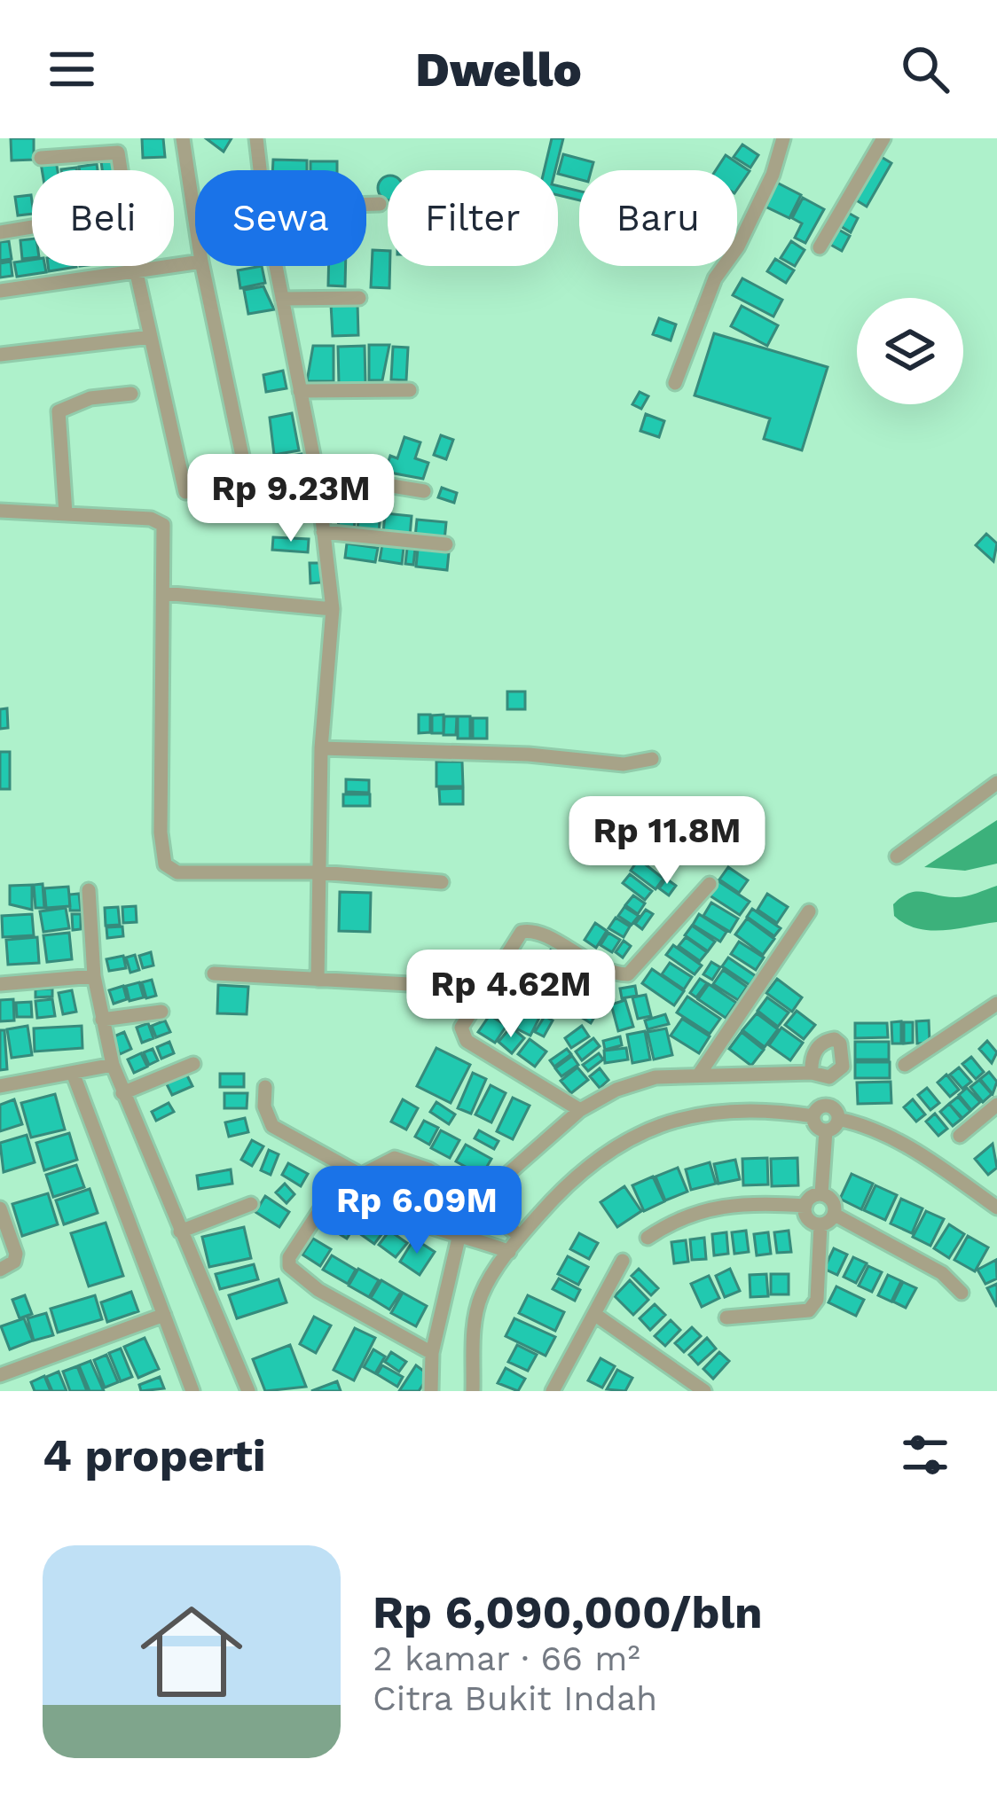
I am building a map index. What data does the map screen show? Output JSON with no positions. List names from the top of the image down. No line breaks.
{"page":{"header":"Dwello","chip":["Beli","Sewa","Filter","Baru"],"price":["Rp 9.23M","Rp 11.8M","Rp 4.62M","Rp 6.09M"],"heading":"4 properti","list":[{"name":"Rp 6,090,000/bln","note":"2 kamar · 66 m² · Citra Bukit Indah"}]}}
